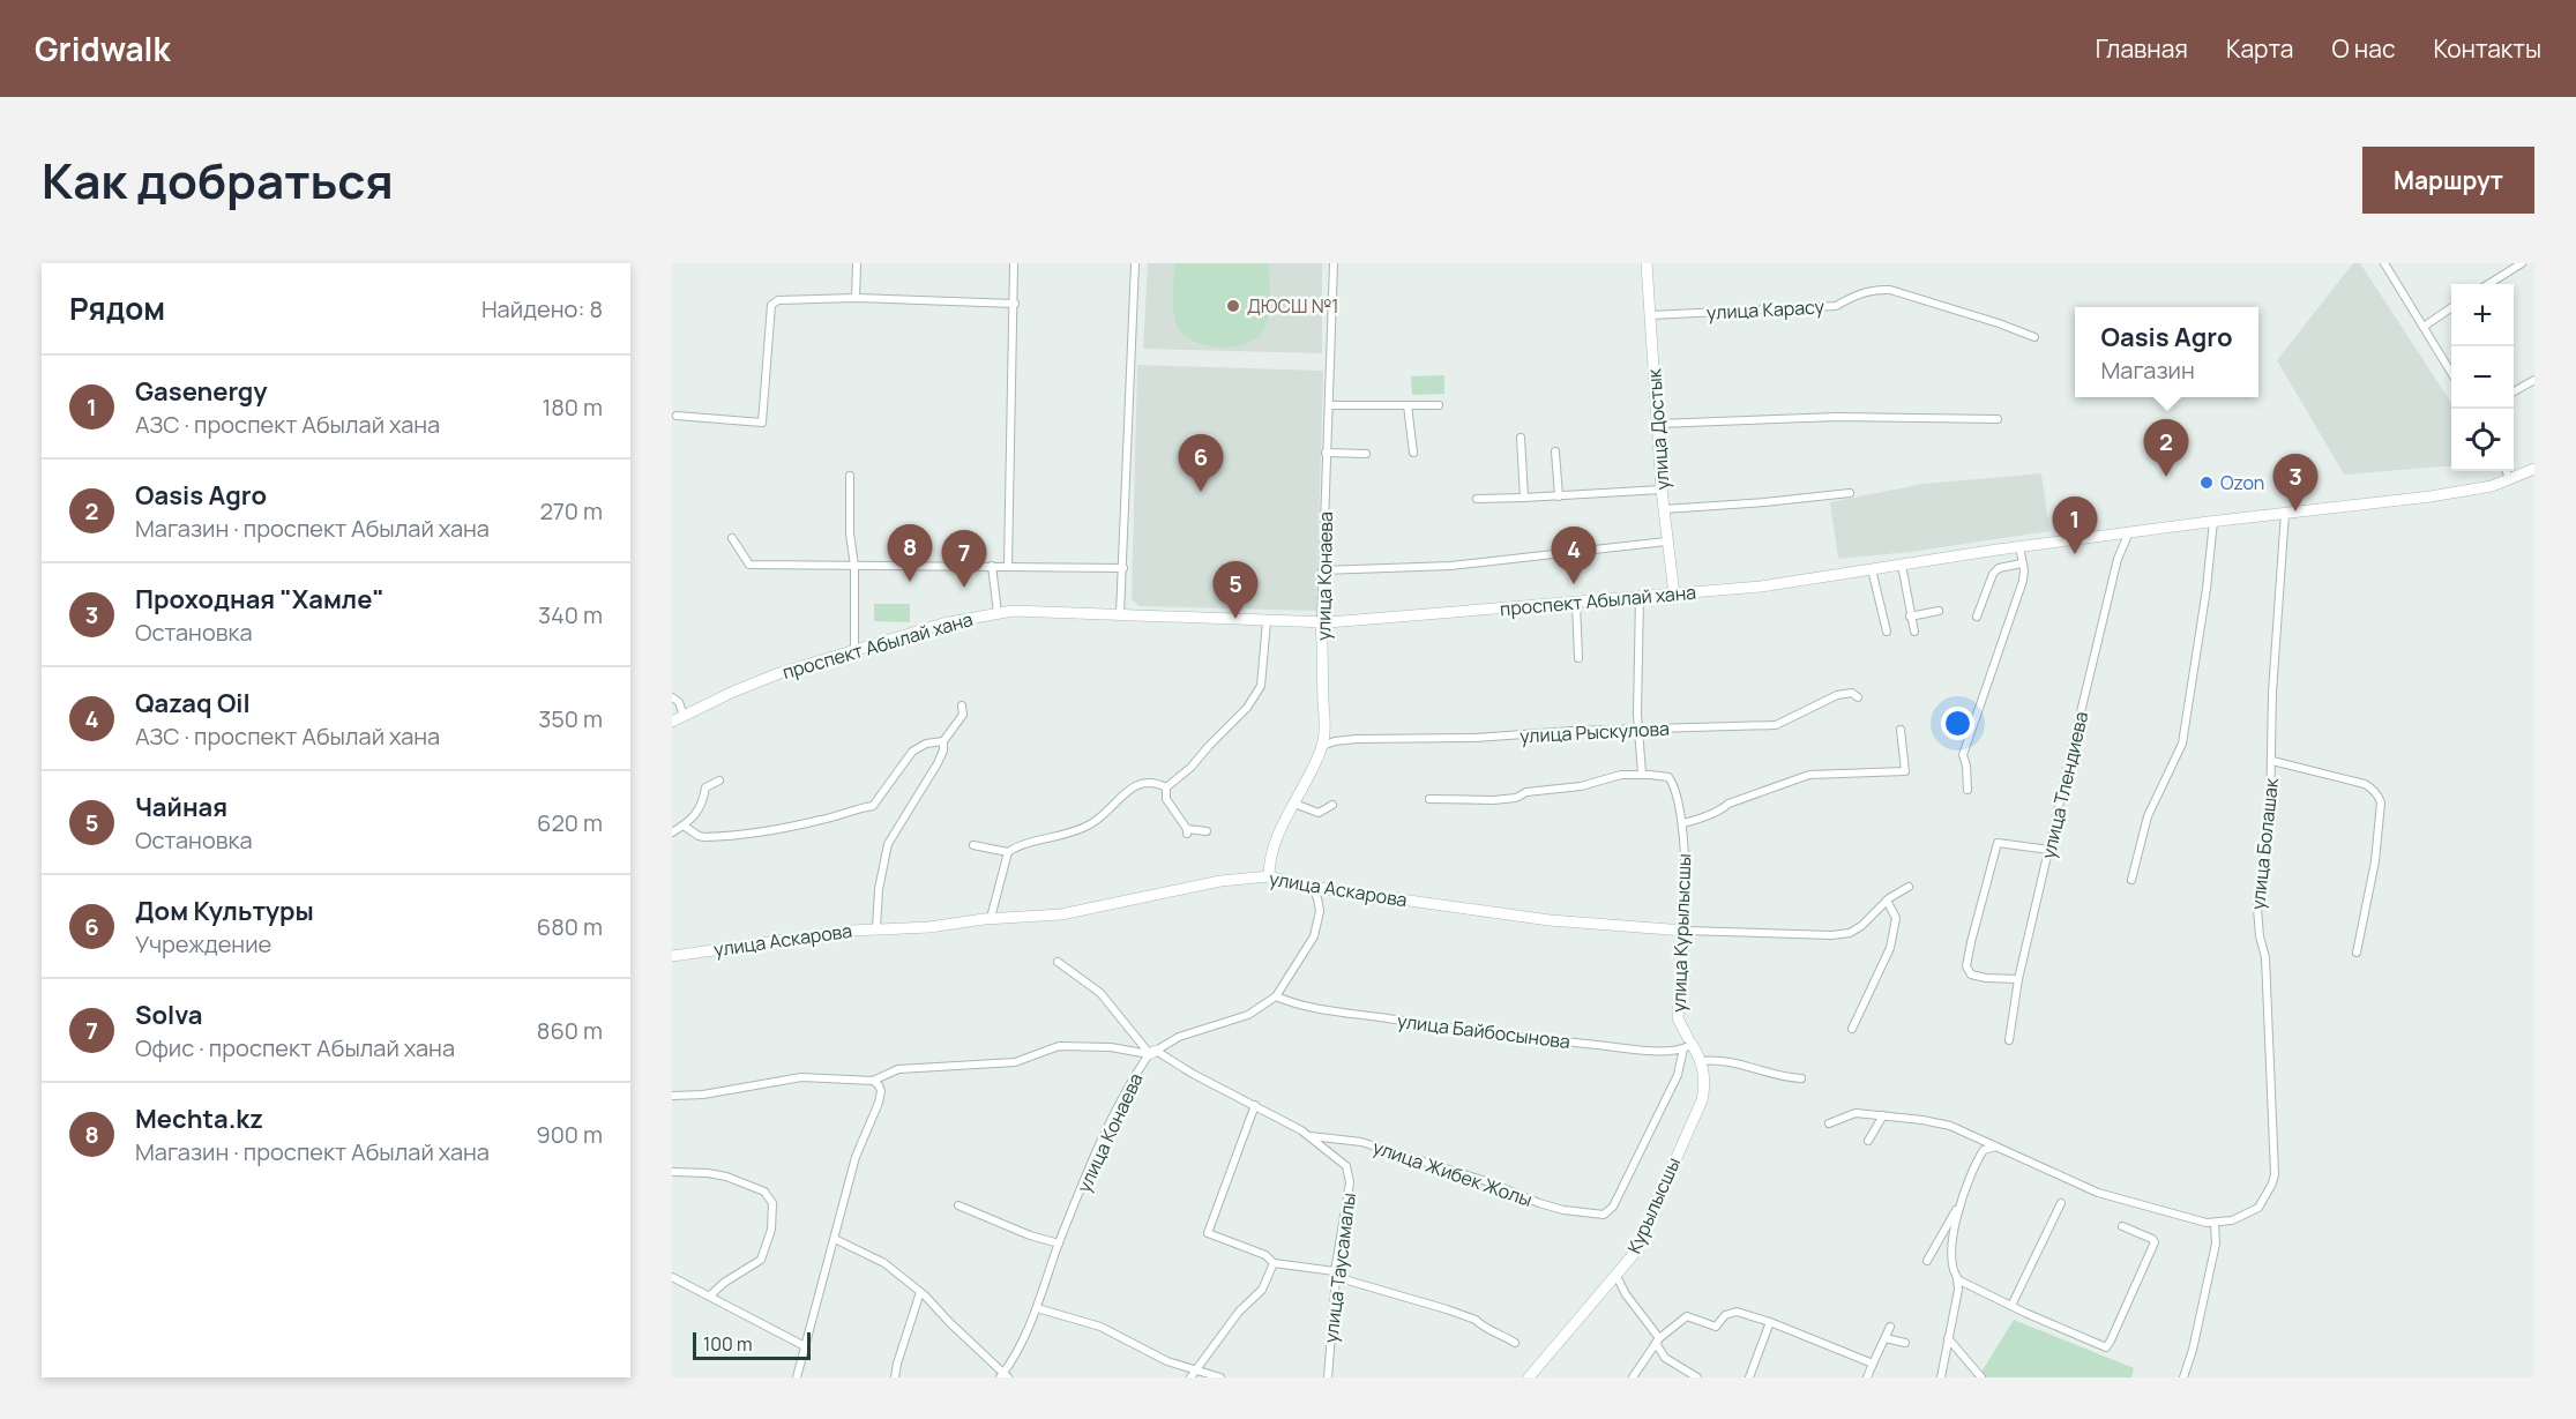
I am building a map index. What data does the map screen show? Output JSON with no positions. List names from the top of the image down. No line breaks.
{"streets":{"street":["улица Карасу","улица Достык","улица Конаева","проспект Абылай хана","улица Рыскулова","улица Тлендиева","улица Болашак","улица Аскарова","улица Курылысшы","улица Байбосынова","улица Жибек Жолы","Курылысшы","улица Таусамалы"]},"crossings":[["улица Карасу","улица Достык"],["улица Достык","проспект Абылай хана"],["улица Конаева","проспект Абылай хана"],["улица Конаева","улица Рыскулова"],["улица Конаева","улица Аскарова"],["улица Конаева","улица Байбосынова"],["улица Конаева","улица Жибек Жолы"],["проспект Абылай хана","улица Тлендиева"],["проспект Абылай хана","улица Болашак"],["улица Аскарова","улица Курылысшы"],["улица Курылысшы","улица Байбосынова"],["улица Курылысшы","улица Жибек Жолы"],["улица Курылысшы","Курылысшы"],["улица Байбосынова","улица Жибек Жолы"],["улица Жибек Жолы","улица Таусамалы"]],"places":["ДЮСШ №1","Ozon"],"scale_bar":"100 m","page":{"header":"Gridwalk","nav":["Главная","Карта","О нас","Контакты"],"title":"Как добраться","buttons":"Маршрут","heading":["Рядом","Найдено: 8"],"map_buttons":["+","−"],"popup":["Oasis Agro","Магазин"],"list":[{"mark":"1","name":"Gasenergy","note":"АЗС · проспект Абылай хана","value":"180 m"},{"mark":"2","name":"Oasis Agro","note":"Магазин · проспект Абылай хана","value":"270 m"},{"mark":"3","name":"Проходная \"Хамле\"","note":"Остановка","value":"340 m"},{"mark":"4","name":"Qazaq Oil","note":"АЗС · проспект Абылай хана","value":"350 m"},{"mark":"5","name":"Чайная","note":"Остановка","value":"620 m"},{"mark":"6","name":"Дом Культуры","note":"Учреждение","value":"680 m"},{"mark":"7","name":"Solva","note":"Офис · проспект Абылай хана","value":"860 m"},{"mark":"8","name":"Mechta.kz","note":"Магазин · проспект Абылай хана","value":"900 m"}],"pins":["2","6","3","1","8","4","7","5"],"scale":"100 m"}}
